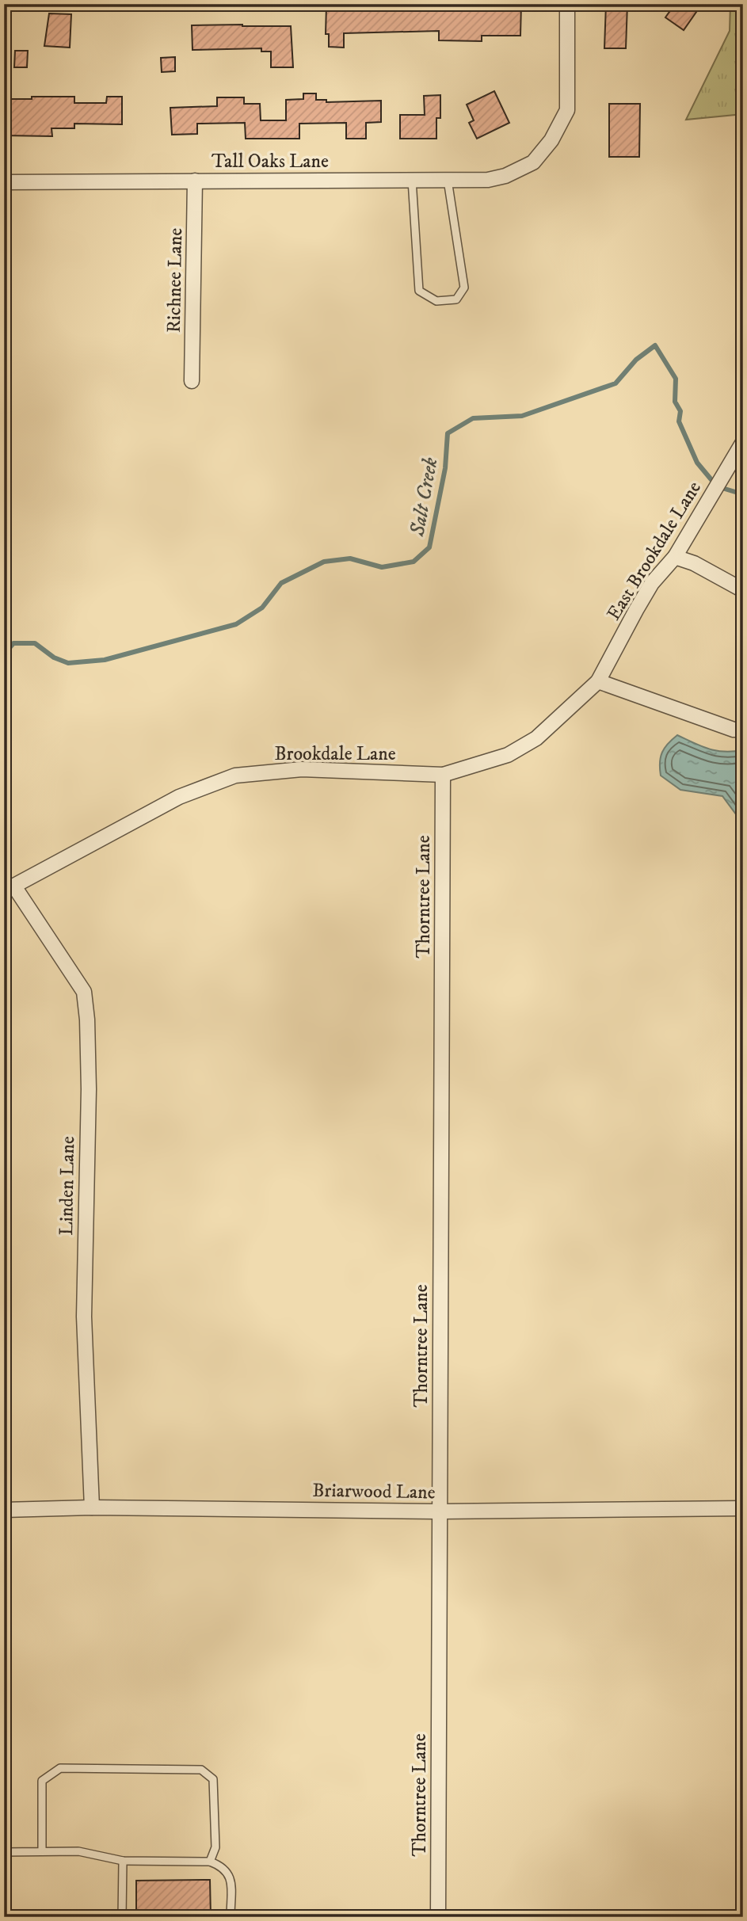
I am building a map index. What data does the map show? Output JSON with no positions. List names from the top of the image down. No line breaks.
{"streets":{"street":["Tall Oaks Lane","Richnee Lane","East Brookdale Lane","Brookdale Lane","Thorntree Lane","Linden Lane","Briarwood Lane"]},"crossings":[["Tall Oaks Lane","Richnee Lane"],["East Brookdale Lane","Brookdale Lane"],["Brookdale Lane","Thorntree Lane"],["Brookdale Lane","Linden Lane"],["Thorntree Lane","Briarwood Lane"],["Linden Lane","Briarwood Lane"]],"water":["Salt Creek"]}
